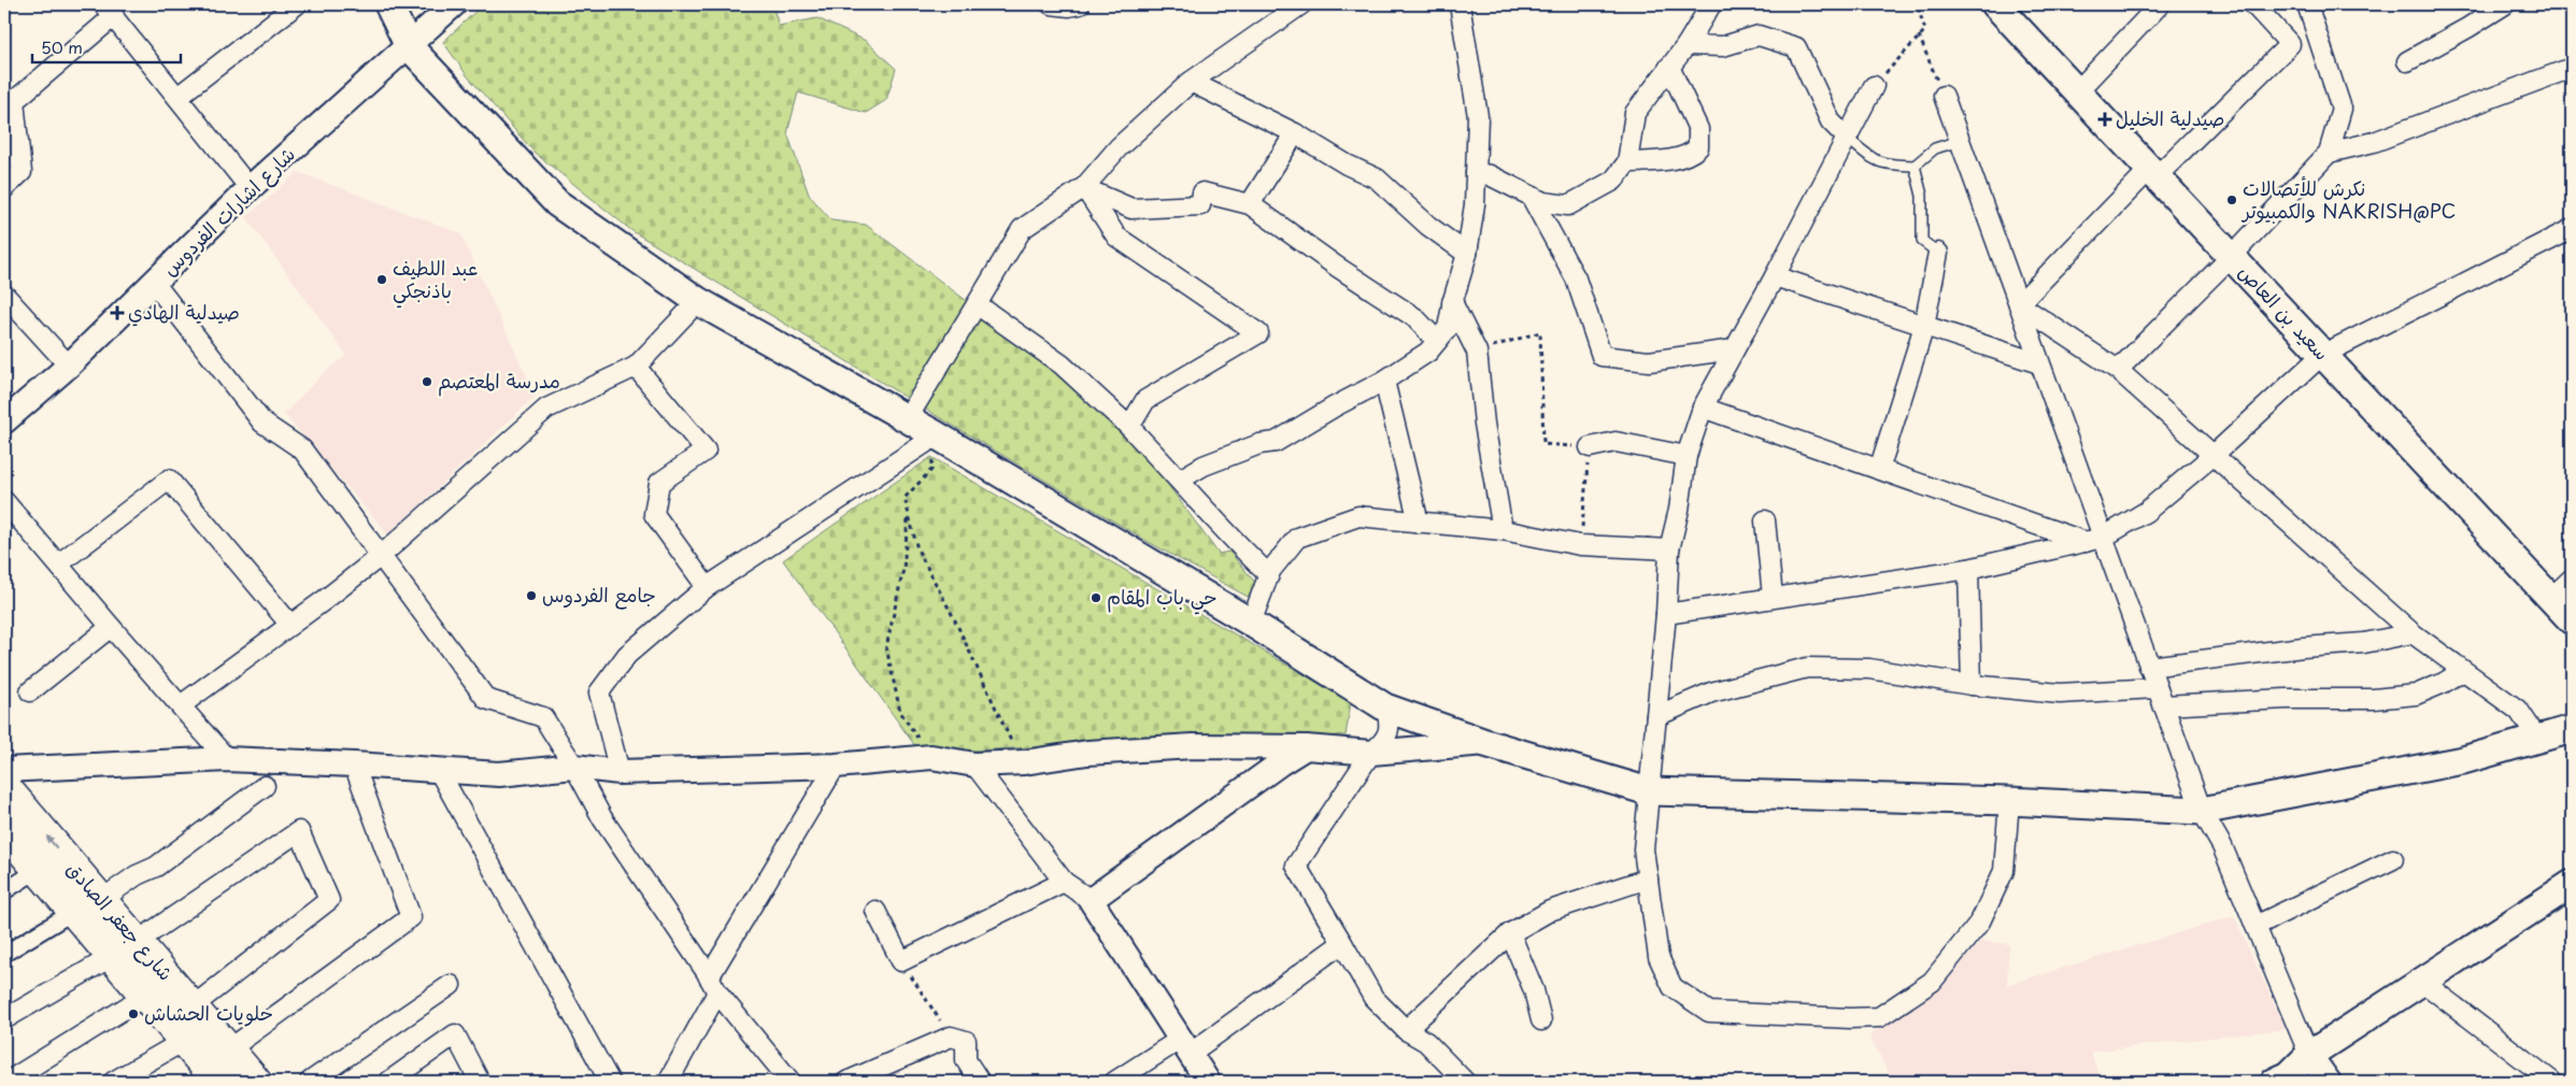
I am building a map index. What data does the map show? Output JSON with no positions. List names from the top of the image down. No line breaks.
{"streets":{"main road":["سعيد بن العاص","شارع جعفر الصادق"],"street":["شارع اشارات الفردوس"]},"places":{"health":["صيدلية الخليل","صيدلية الهادي"],"other":["نكرش للأتصالات والكمبيوتر NAKRISH@PC","عبد اللطيف باذنجكي","مدرسة المعتصم","جامع الفردوس","حي باب المقام","حلويات الحشاش"]},"scale_bar":"50 m"}
